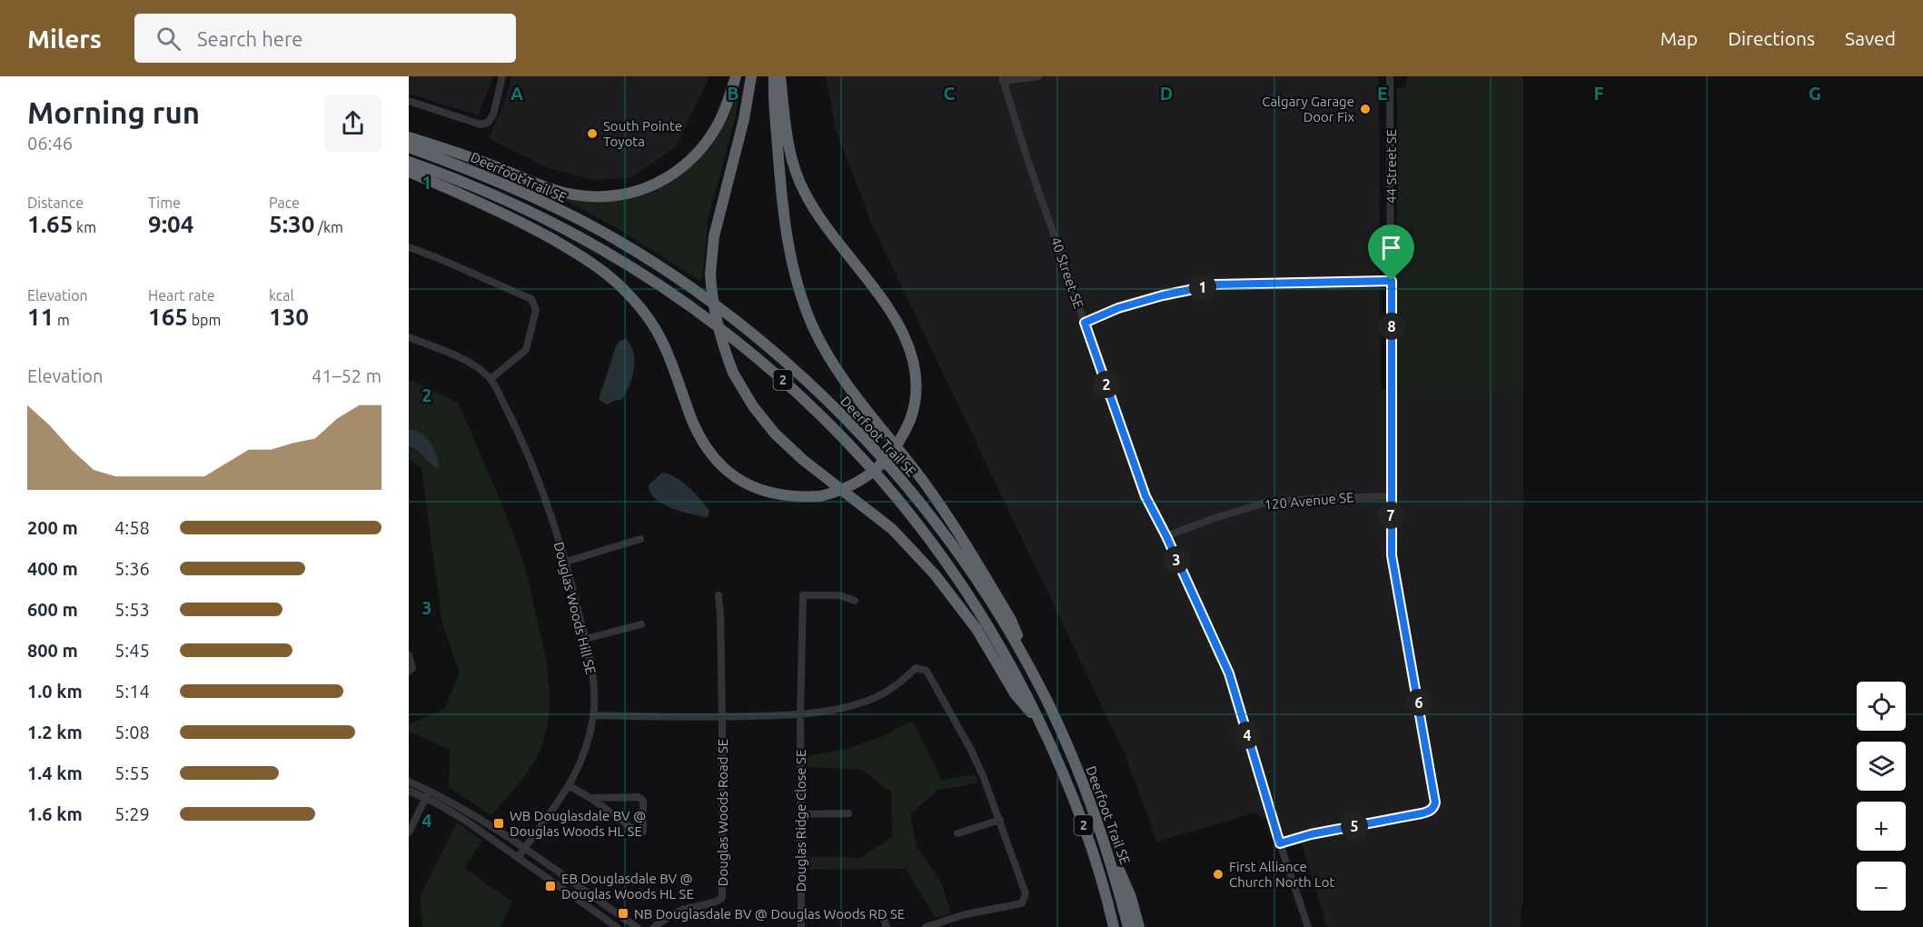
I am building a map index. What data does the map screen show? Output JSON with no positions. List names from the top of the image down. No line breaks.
{"streets":{"highway":["Deerfoot Trail SE","2"],"street":["44 Street SE","40 Street SE","120 Avenue SE","Douglas Woods Hill SE","Douglas Woods Road SE","Douglas Ridge Close SE"]},"crossings":[["44 Street SE","40 Street SE"],["44 Street SE","120 Avenue SE"],["40 Street SE","120 Avenue SE"]],"places":{"other":["Calgary Garage Door Fix","South Pointe Toyota","First Alliance Church North Lot"],"transit":["WB Douglasdale BV @ Douglas Woods HL SE","EB Douglasdale BV @ Douglas Woods HL SE","NB Douglasdale BV @ Douglas Woods RD SE"]},"page":{"header":"Milers","search":"Search here","nav":["Map","Directions","Saved"],"heading":["Morning run","06:46"],"stats":[["Distance","1.65 km"],["Time","9:04"],["Pace","5:30 /km"],["Elevation","11 m"],["Heart rate","165 bpm"],["kcal","130"]],"pins":["1","8","2","7","3","6","4","5"],"chart":["Elevation","41–52 m"],"list":[{"name":"200 m","note":"4:58"},{"name":"400 m","note":"5:36"},{"name":"600 m","note":"5:53"},{"name":"800 m","note":"5:45"},{"name":"1.0 km","note":"5:14"},{"name":"1.2 km","note":"5:08"},{"name":"1.4 km","note":"5:55"},{"name":"1.6 km","note":"5:29"}],"map_buttons":["+","−"]},"grid":{"columns":["A","B","C","D","E","F","G"],"rows":["1","2","3","4"]}}
